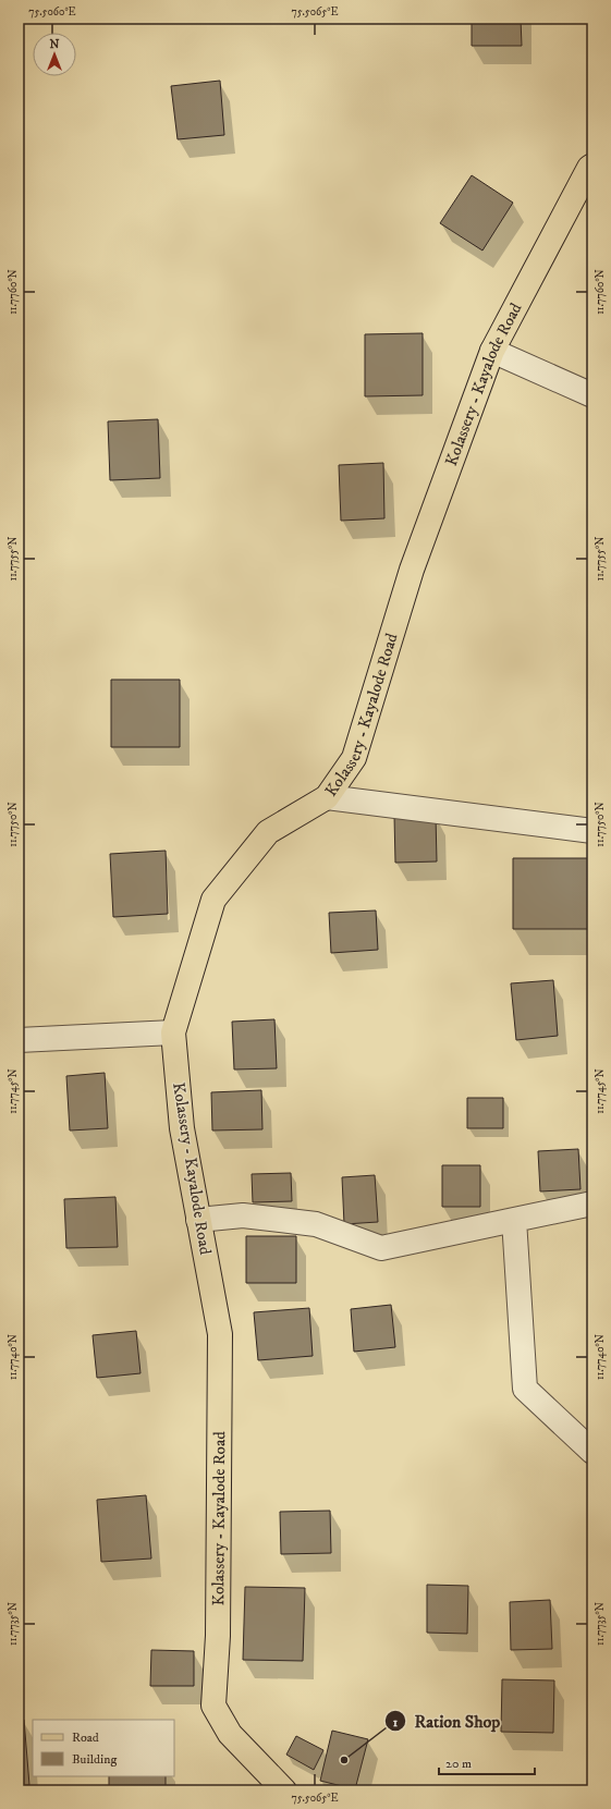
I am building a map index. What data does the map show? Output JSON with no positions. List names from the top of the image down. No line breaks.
{"streets":{"main road":["Kolassery - Kayalode Road"]},"places":["Ration Shop"],"legend":["Road","Building"],"scale_bar":"20 m","north":"top","coordinates":["75.5060°E","75.5065°E","11.7760°N","11.7755°N","11.7750°N","11.7745°N","11.7740°N","11.7735°N"]}
